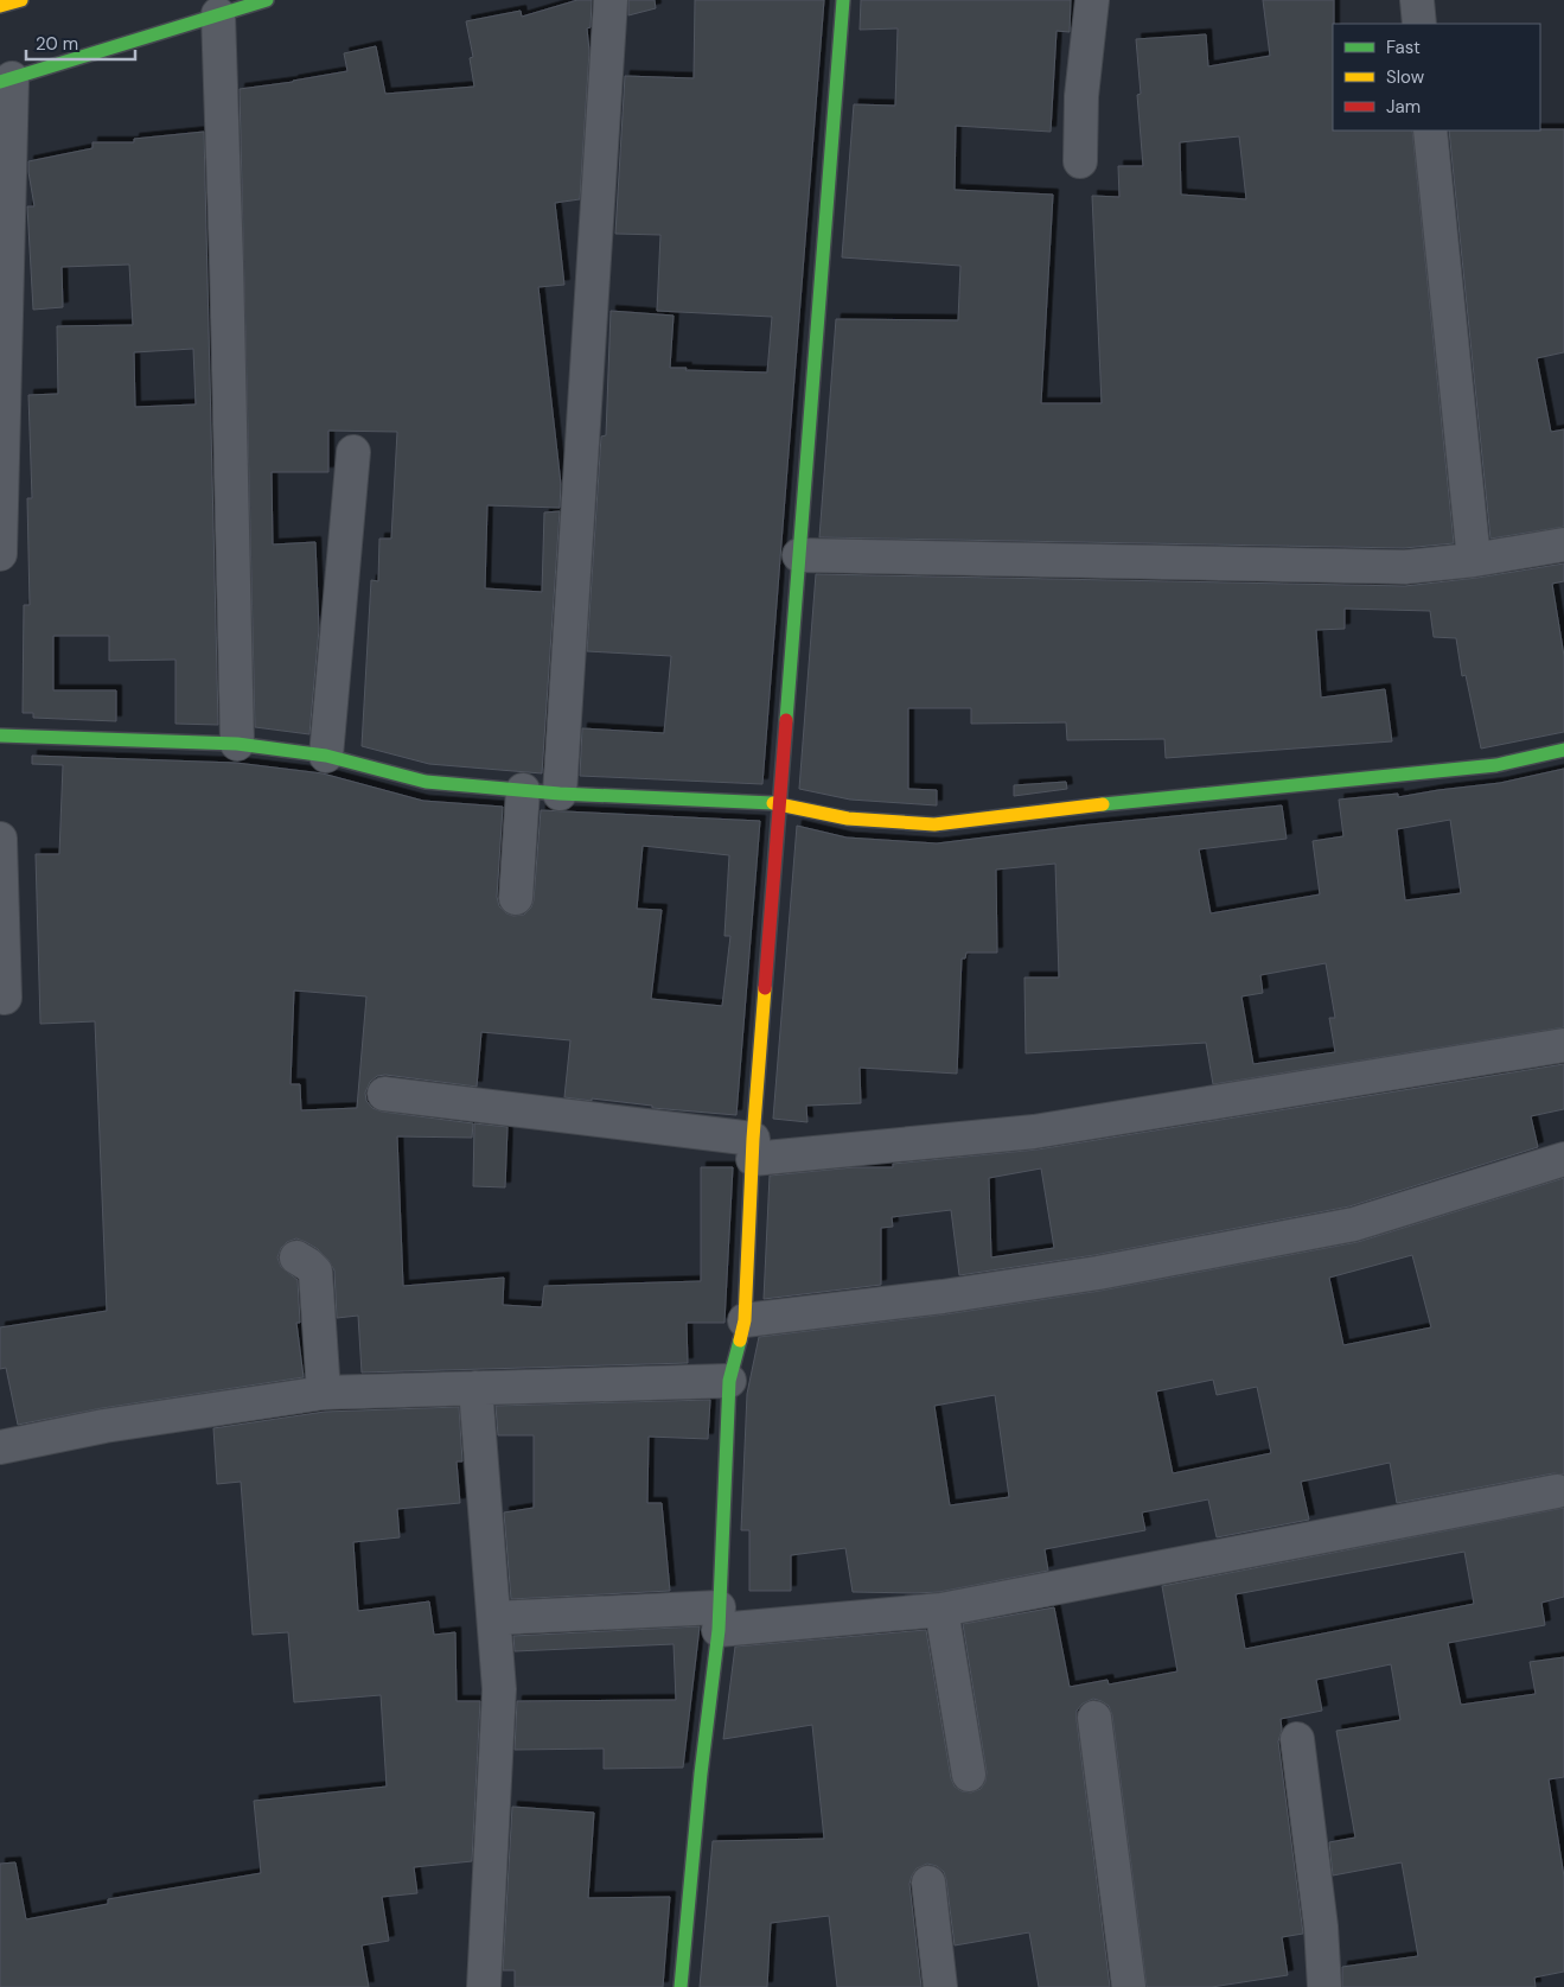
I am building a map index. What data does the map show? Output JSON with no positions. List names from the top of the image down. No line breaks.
{"legend":["Fast","Slow","Jam"],"scale_bar":"20 m"}
